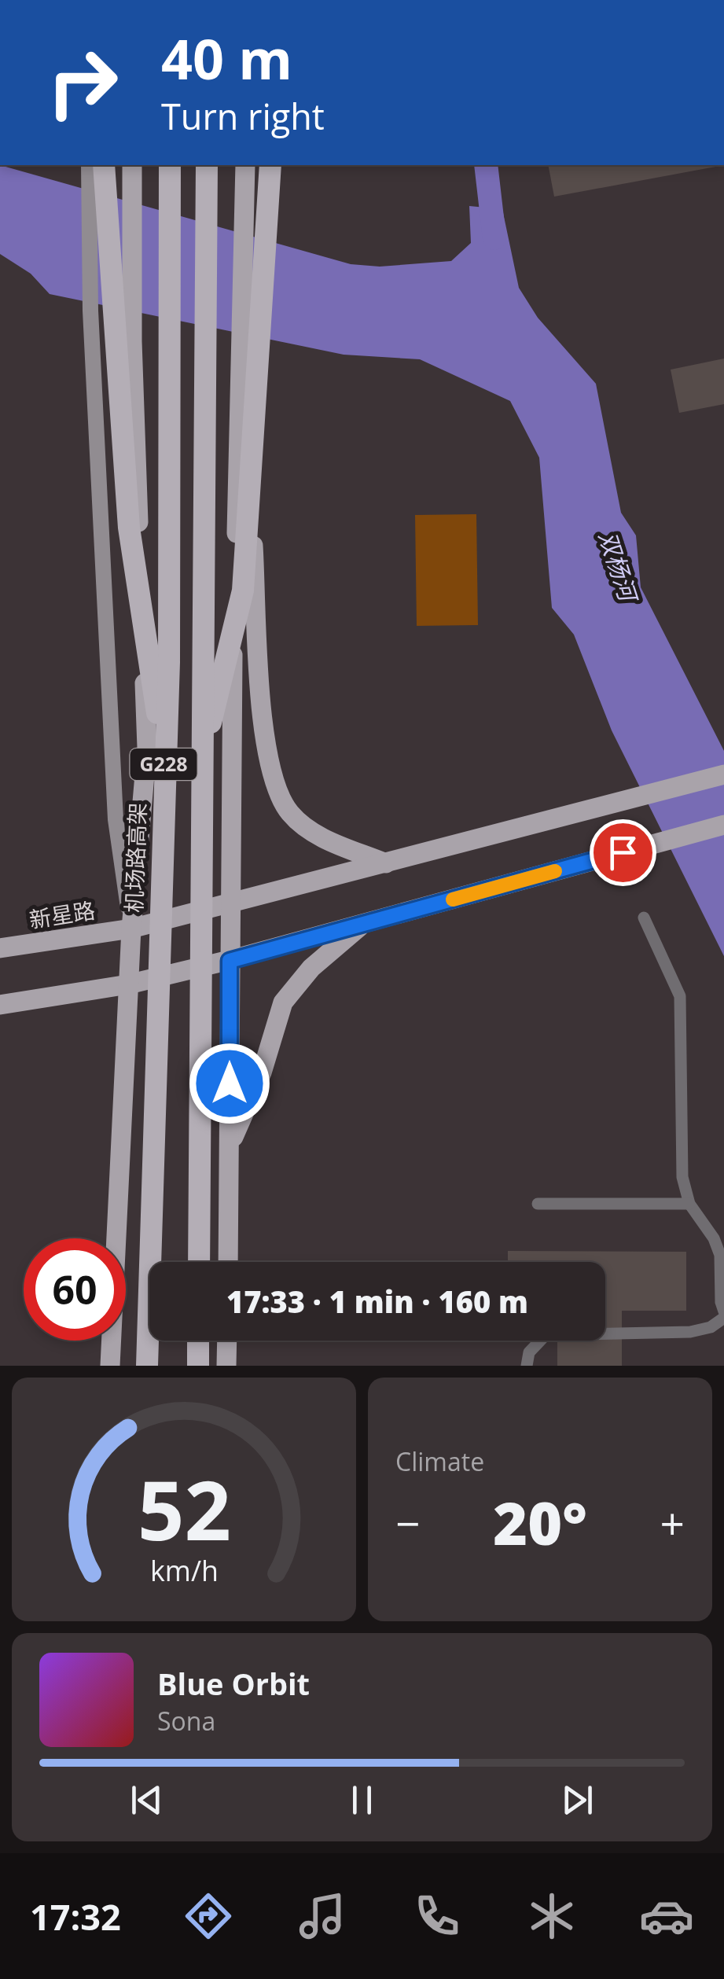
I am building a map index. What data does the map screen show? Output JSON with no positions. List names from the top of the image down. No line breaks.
{"streets":{"highway":["G228","机场路高架"],"main road":["新星路"]},"water":["双杨河"],"page":{"turn":["40 m","Turn right"],"limit":"60","trip":"17:33 · 1 min · 160 m","tile":"Climate","heat":["−","20°","+"],"song":["Blue Orbit","Sona"],"tabs":"17:32","gauge":["52","km/h"]}}
